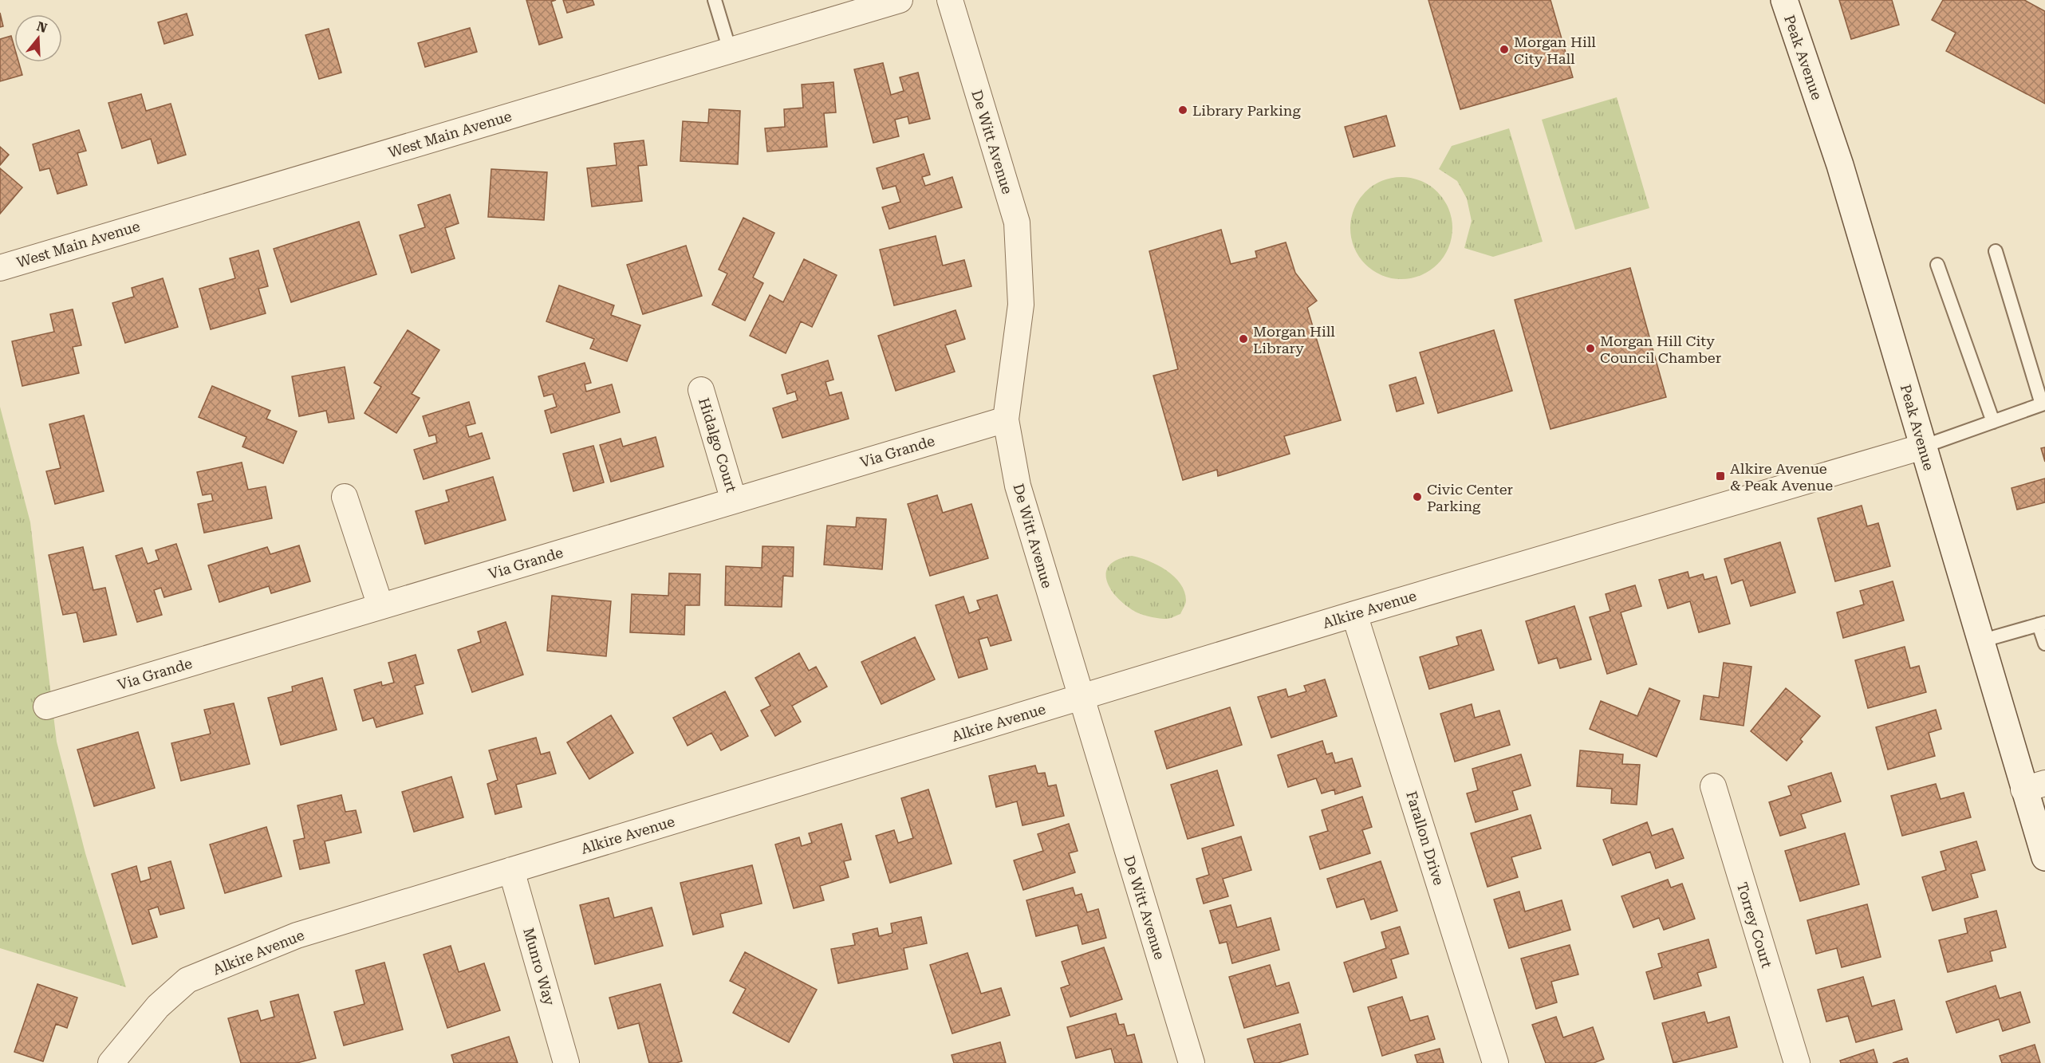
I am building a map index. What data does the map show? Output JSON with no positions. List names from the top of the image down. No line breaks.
{"streets":{"street":["Peak Avenue","West Main Avenue","De Witt Avenue","Hidalgo Court","Via Grande","Alkire Avenue","Farallon Drive","Torrey Court","Munro Way"]},"crossings":[["Peak Avenue","Alkire Avenue"],["De Witt Avenue","Via Grande"],["De Witt Avenue","Alkire Avenue"],["Hidalgo Court","Via Grande"],["Alkire Avenue","Farallon Drive"],["Alkire Avenue","Munro Way"]],"places":{"other":["Morgan Hill City Hall","Library Parking","Morgan Hill Library","Morgan Hill City Council Chamber","Civic Center Parking"],"transit":["Alkire Avenue & Peak Avenue"]},"north":"top"}
